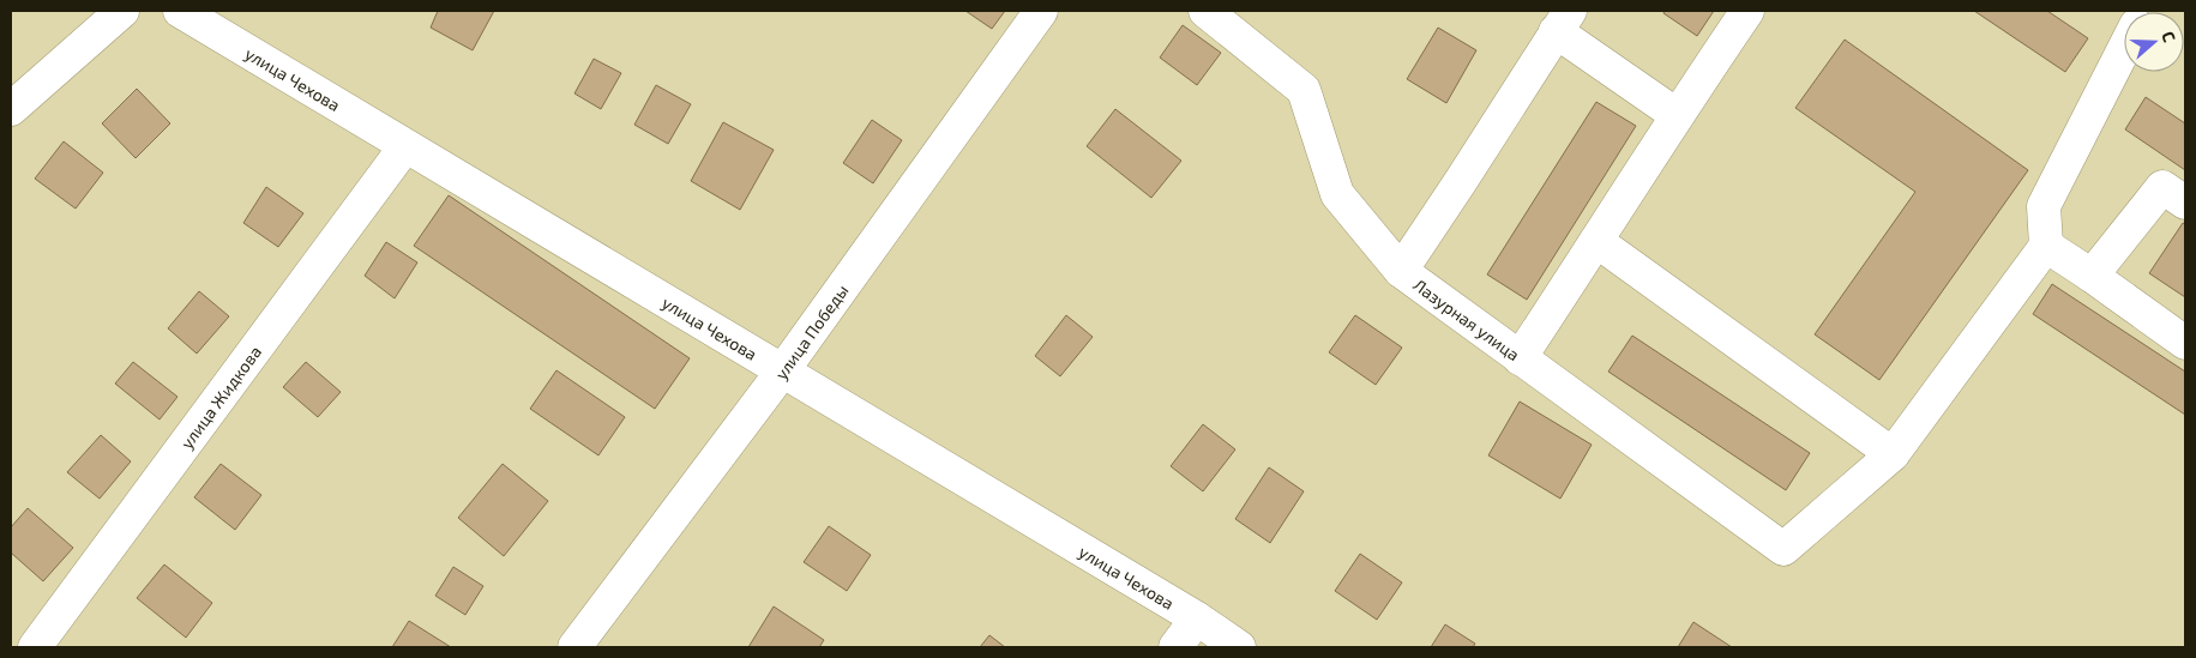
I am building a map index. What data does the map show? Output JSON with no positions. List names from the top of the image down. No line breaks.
{"streets":{"street":["улица Чехова","Лазурная улица","улица Победы","улица Жидкова"]},"crossings":[["улица Чехова","улица Победы"],["улица Чехова","улица Жидкова"]],"north":"right"}
